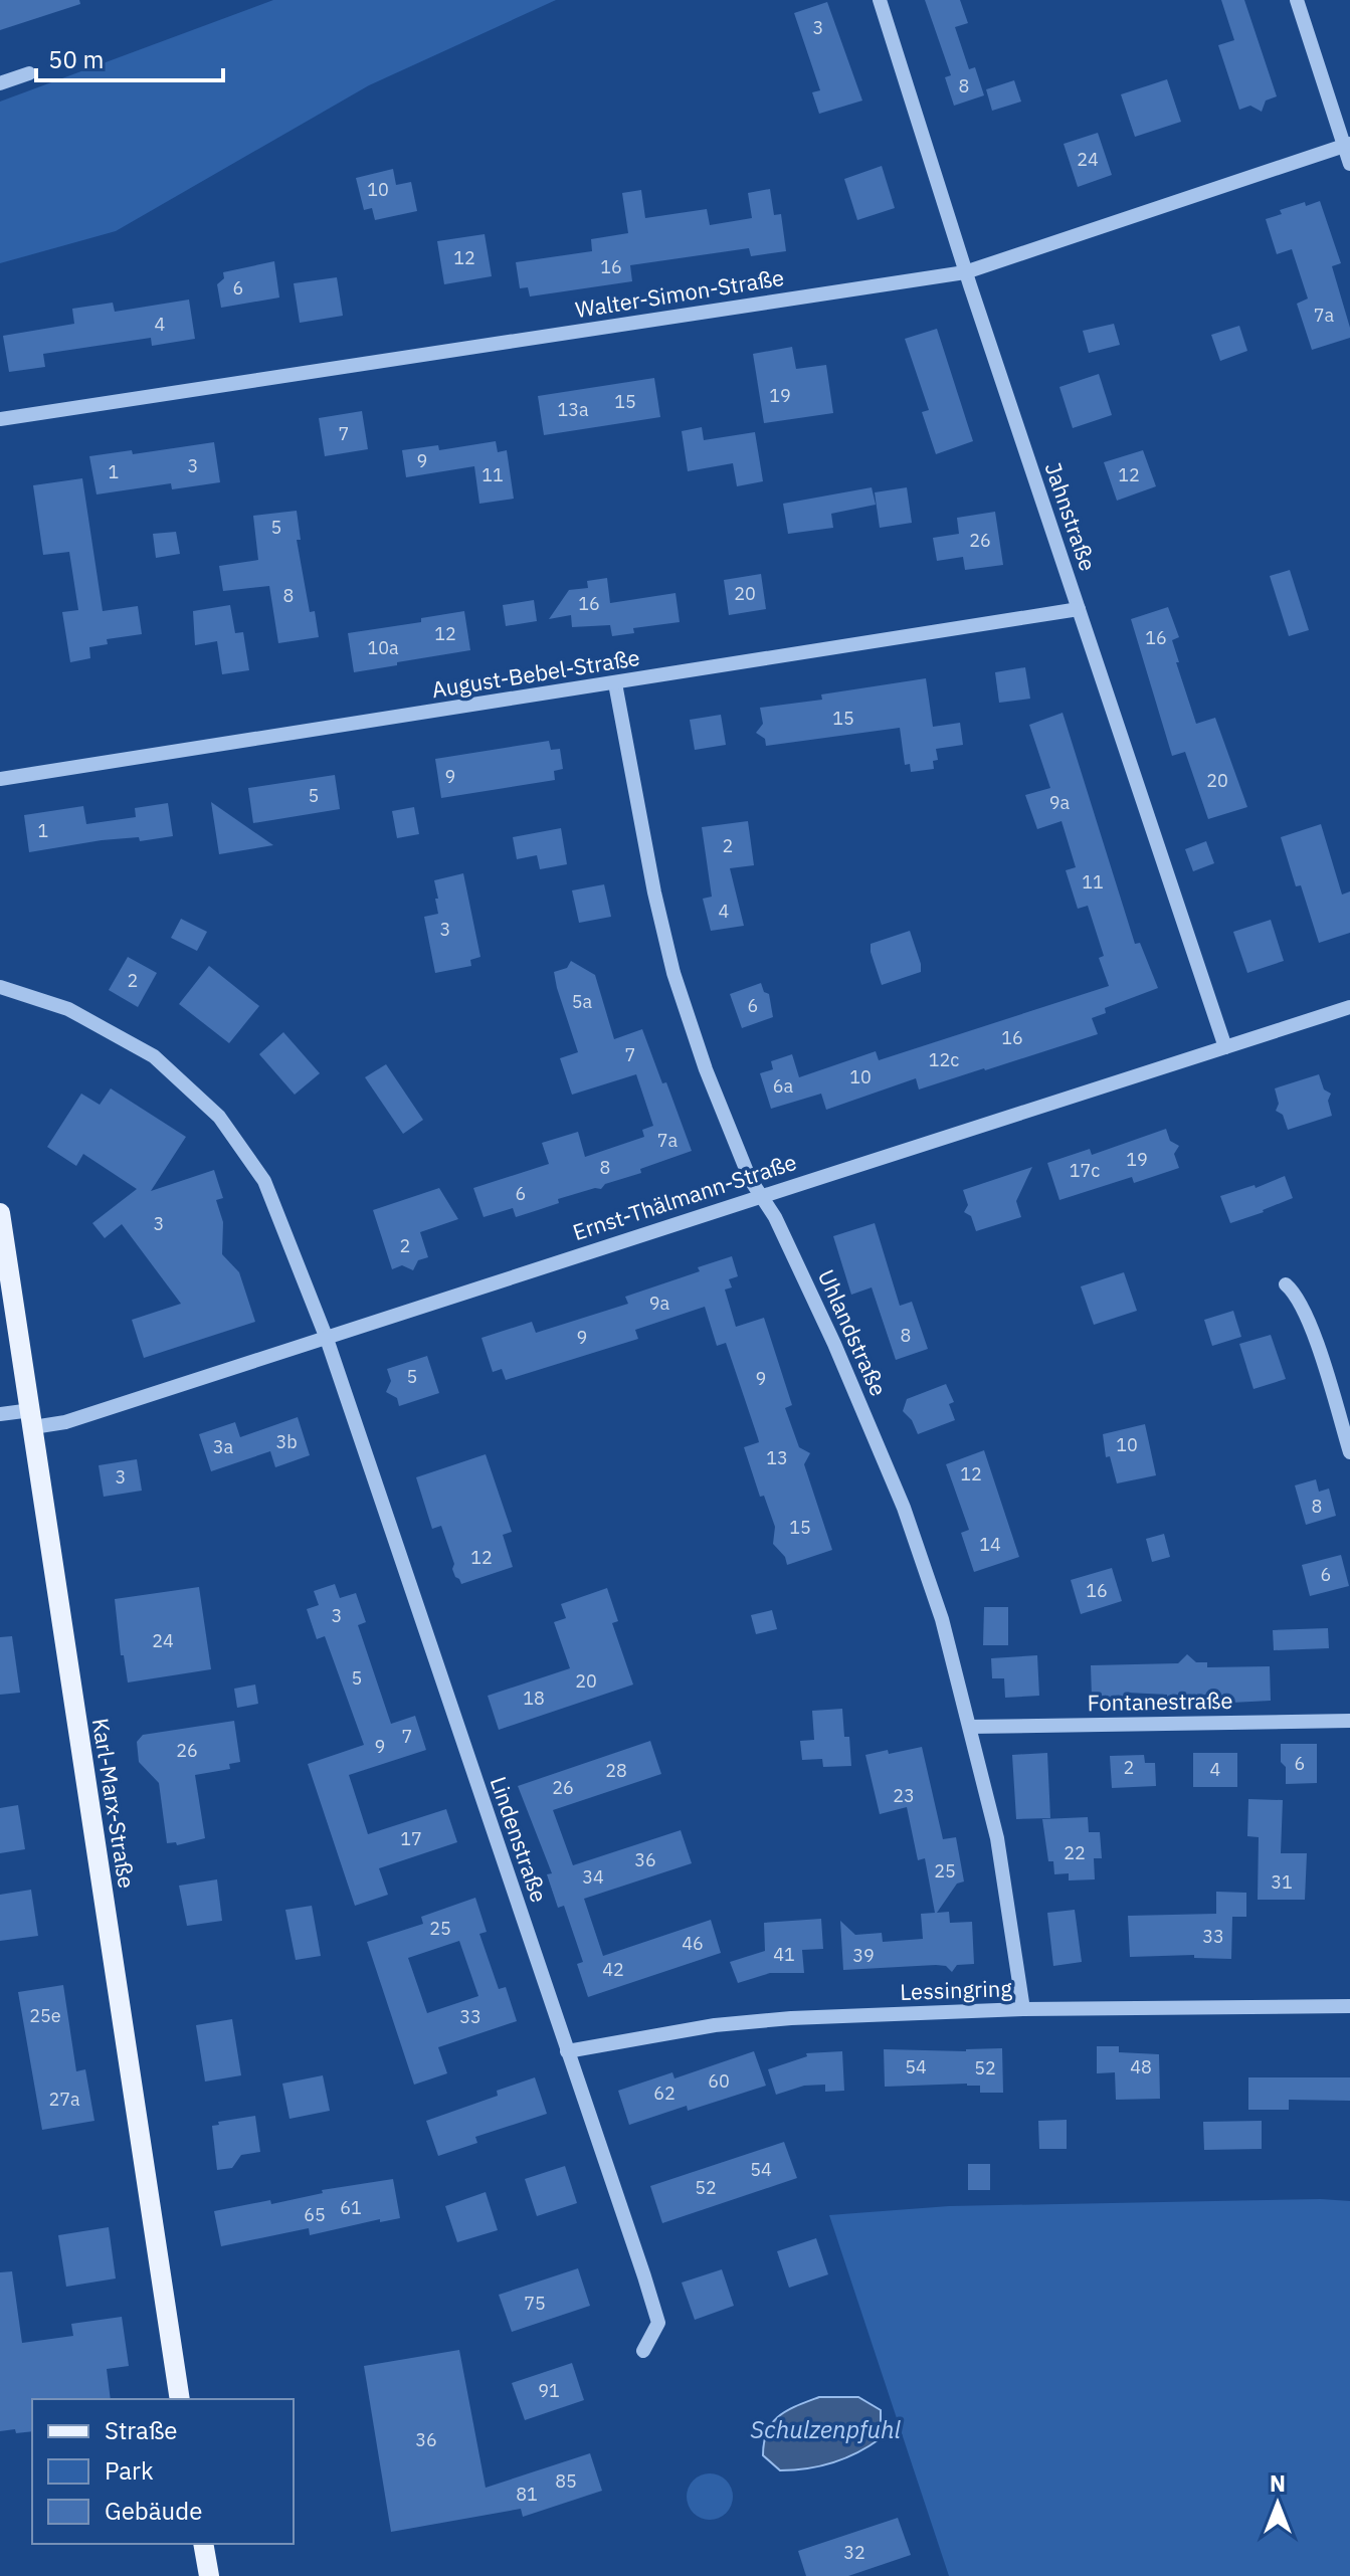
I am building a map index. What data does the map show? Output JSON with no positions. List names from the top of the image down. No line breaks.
{"streets":{"main road":["Karl-Marx-Straße"],"street":["Walter-Simon-Straße","Jahnstraße","August-Bebel-Straße","Ernst-Thälmann-Straße","Uhlandstraße","Fontanestraße","Lindenstraße","Lessingring"]},"crossings":[["Walter-Simon-Straße","Jahnstraße"],["Jahnstraße","August-Bebel-Straße"],["Jahnstraße","Ernst-Thälmann-Straße"],["August-Bebel-Straße","Uhlandstraße"],["Ernst-Thälmann-Straße","Uhlandstraße"],["Ernst-Thälmann-Straße","Karl-Marx-Straße"],["Ernst-Thälmann-Straße","Lindenstraße"],["Uhlandstraße","Fontanestraße"],["Uhlandstraße","Lessingring"],["Lindenstraße","Lessingring"]],"water":["Schulzenpfuhl"],"house_numbers":["3","8","24","10","12","16","6","7a","4","19","15","13a","7","9","3","1","11","12","5","26","20","8","16","12","16","10a","15","9","20","5","9a","1","2","11","4","3","2","5a","6","16","7","12c","10","6a","7a","19","8","17c","6","3","2","9a","8","9","5","9","3b","10","3a","13","12","3","8","15","14","12","6","16","3","24","5","20","18","7","9","26","6","2","4","28","26","23","17","22","36","25","34","31","25","33","46","41","39","42","25e","33","54","48","52","60","62","27a","54","52","61","65","75","91","36","85","81","32"],"legend":["Straße","Park","Gebäude"],"scale_bar":"50 m","north":"top"}
